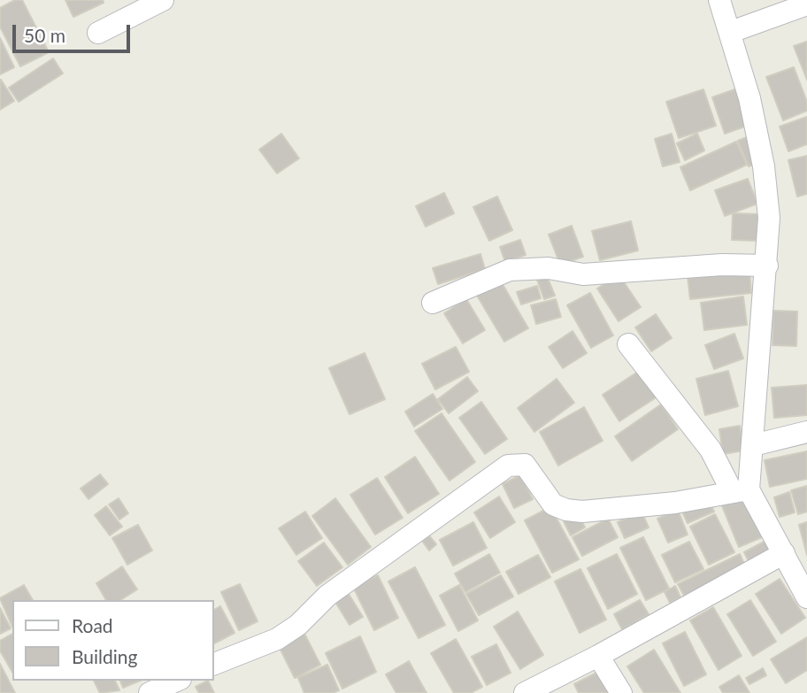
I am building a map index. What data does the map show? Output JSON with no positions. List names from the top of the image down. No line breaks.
{"legend":["Road","Building"],"scale_bar":"50 m"}
